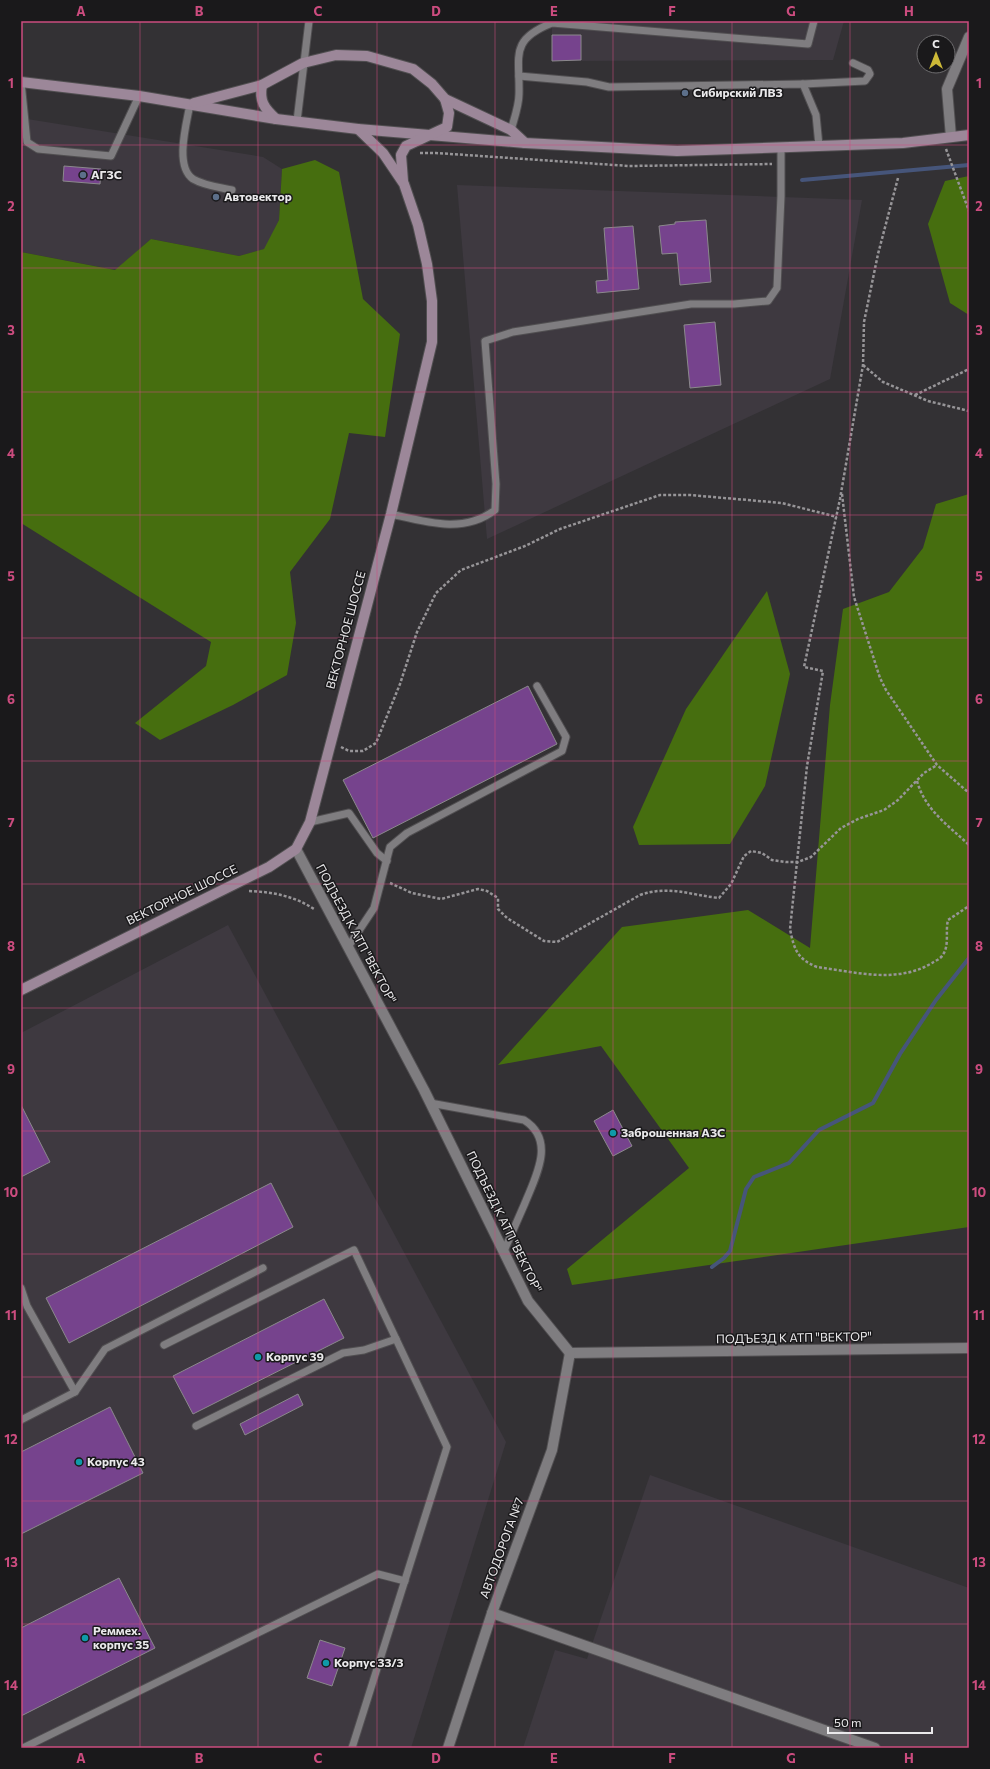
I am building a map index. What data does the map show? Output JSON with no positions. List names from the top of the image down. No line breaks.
{"streets":{"main road":["ВЕКТОРНОЕ ШОССЕ"],"street":["ПОДЪЕЗД К АТП \"ВЕКТОР\"","АВТОДОРОГА №7"]},"crossings":[["ВЕКТОРНОЕ ШОССЕ","ПОДЪЕЗД К АТП \"ВЕКТОР\""],["ПОДЪЕЗД К АТП \"ВЕКТОР\"","АВТОДОРОГА №7"]],"places":["Сибирский ЛВЗ","АГЗС","Автовектор","Заброшенная АЗС","Корпус 39","Корпус 43","Реммех. корпус 35","Корпус 33/3"],"scale_bar":"50 m","north":"top","grid":{"columns":["A","B","C","D","E","F","G","H"],"rows":["1","2","3","4","5","6","7","8","9","10","11","12","13","14"]}}
